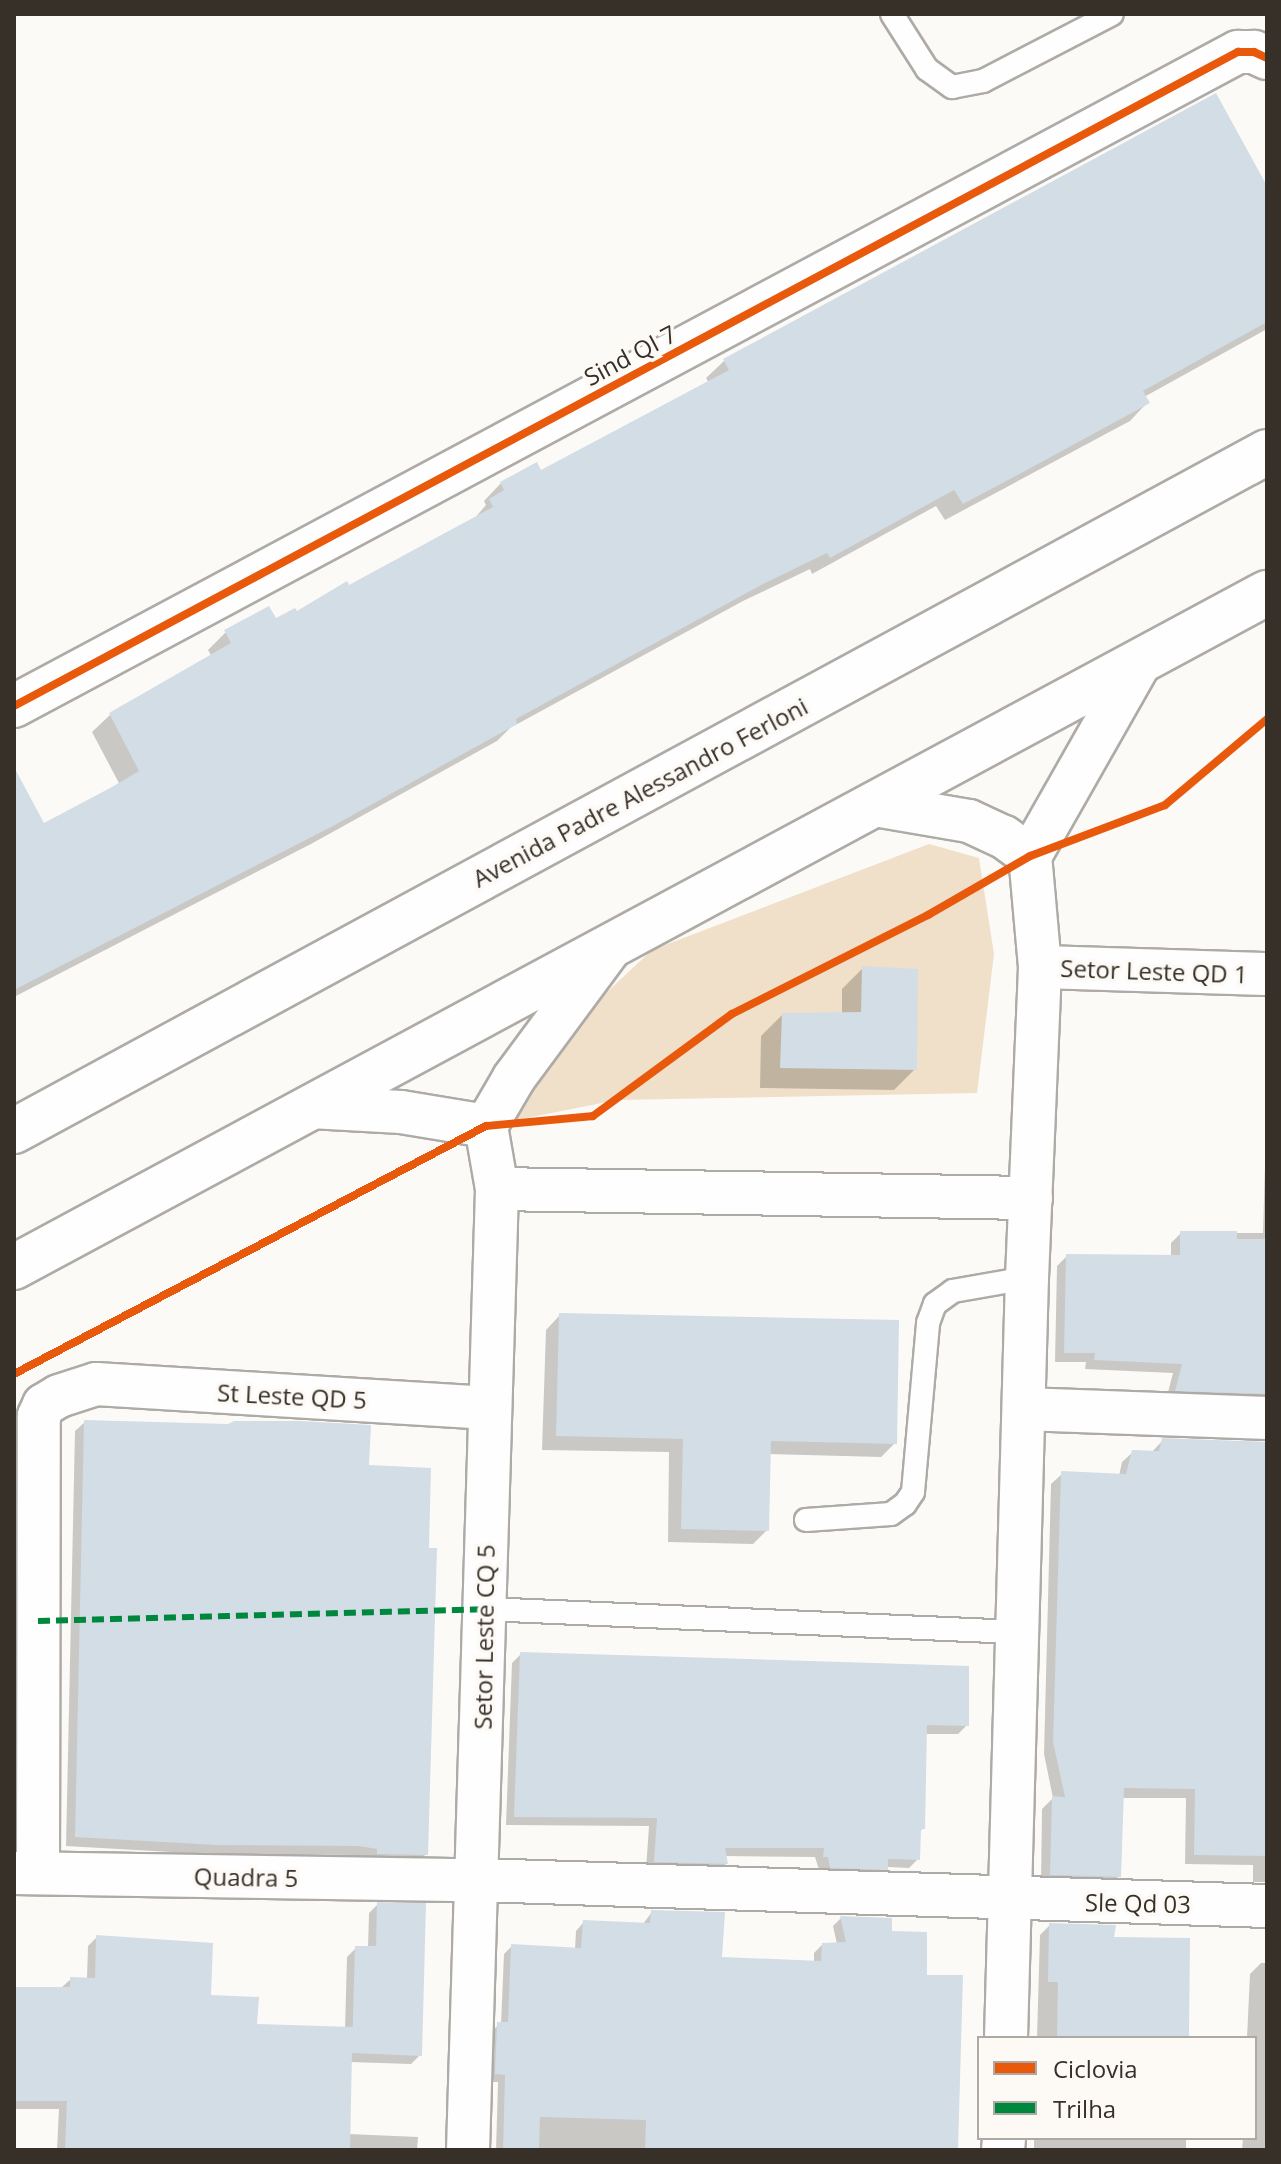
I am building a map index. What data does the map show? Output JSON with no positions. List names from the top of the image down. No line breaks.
{"streets":{"main road":["Avenida Padre Alessandro Ferloni"],"street":["Sind QI 7","Setor Leste QD 1","St Leste QD 5","Setor Leste CQ 5","Quadra 5","Sle Qd 03"]},"crossings":[["St Leste QD 5","Setor Leste CQ 5"],["Setor Leste CQ 5","Quadra 5"],["Quadra 5","Sle Qd 03"]],"legend":["Ciclovia","Trilha"]}
